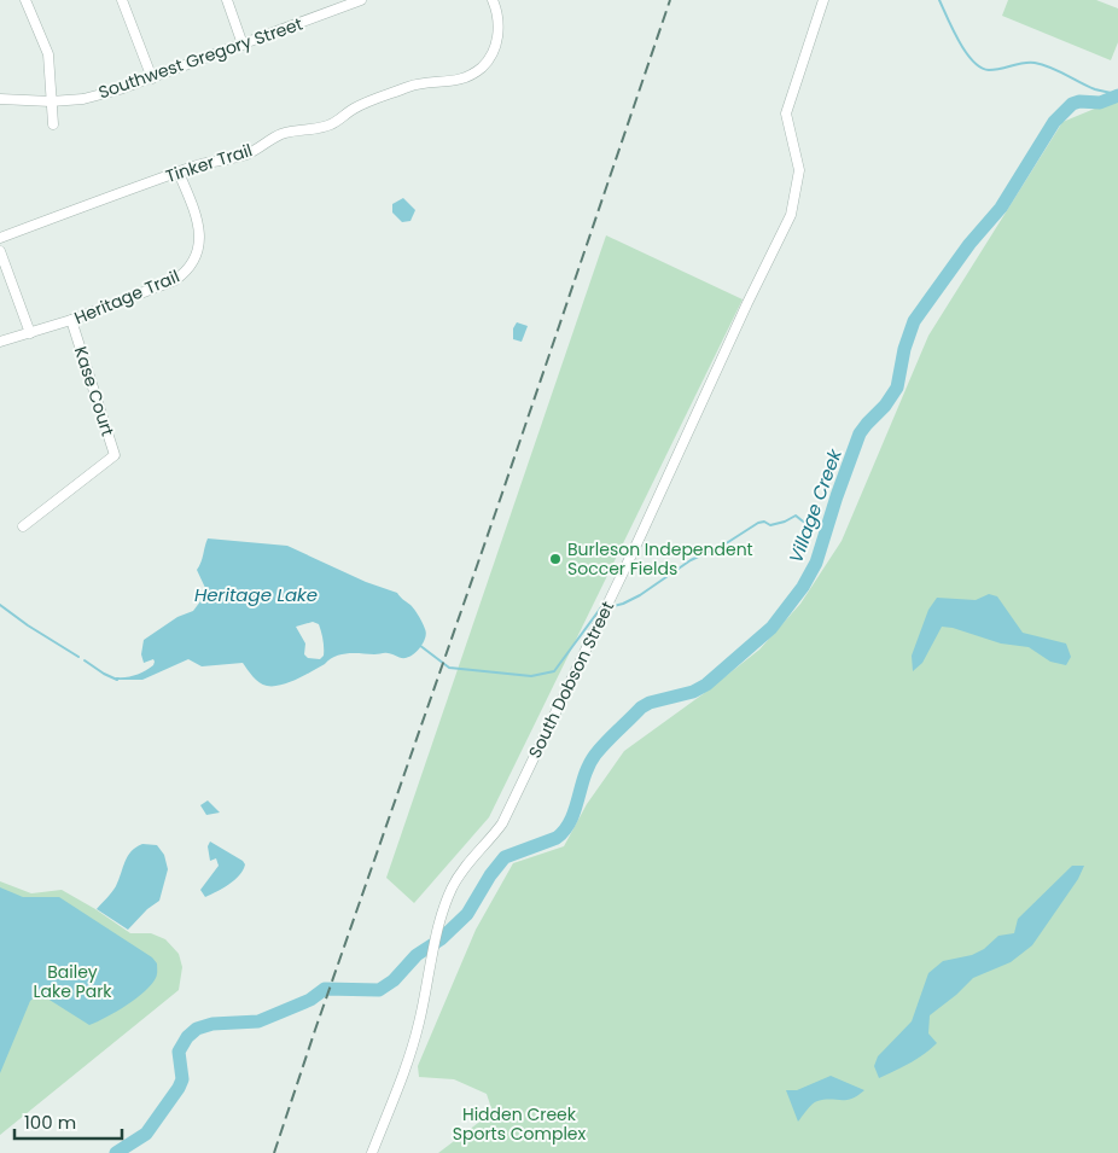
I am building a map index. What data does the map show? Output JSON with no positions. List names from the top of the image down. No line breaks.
{"streets":{"street":["Southwest Gregory Street","Tinker Trail","Heritage Trail","Kase Court","South Dobson Street"]},"crossings":[["Tinker Trail","Heritage Trail"],["Heritage Trail","Kase Court"]],"water":["Village Creek","Heritage Lake"],"parks":["Bailey Lake Park","Hidden Creek Sports Complex"],"places":["Burleson Independent Soccer Fields"],"scale_bar":"100 m"}
